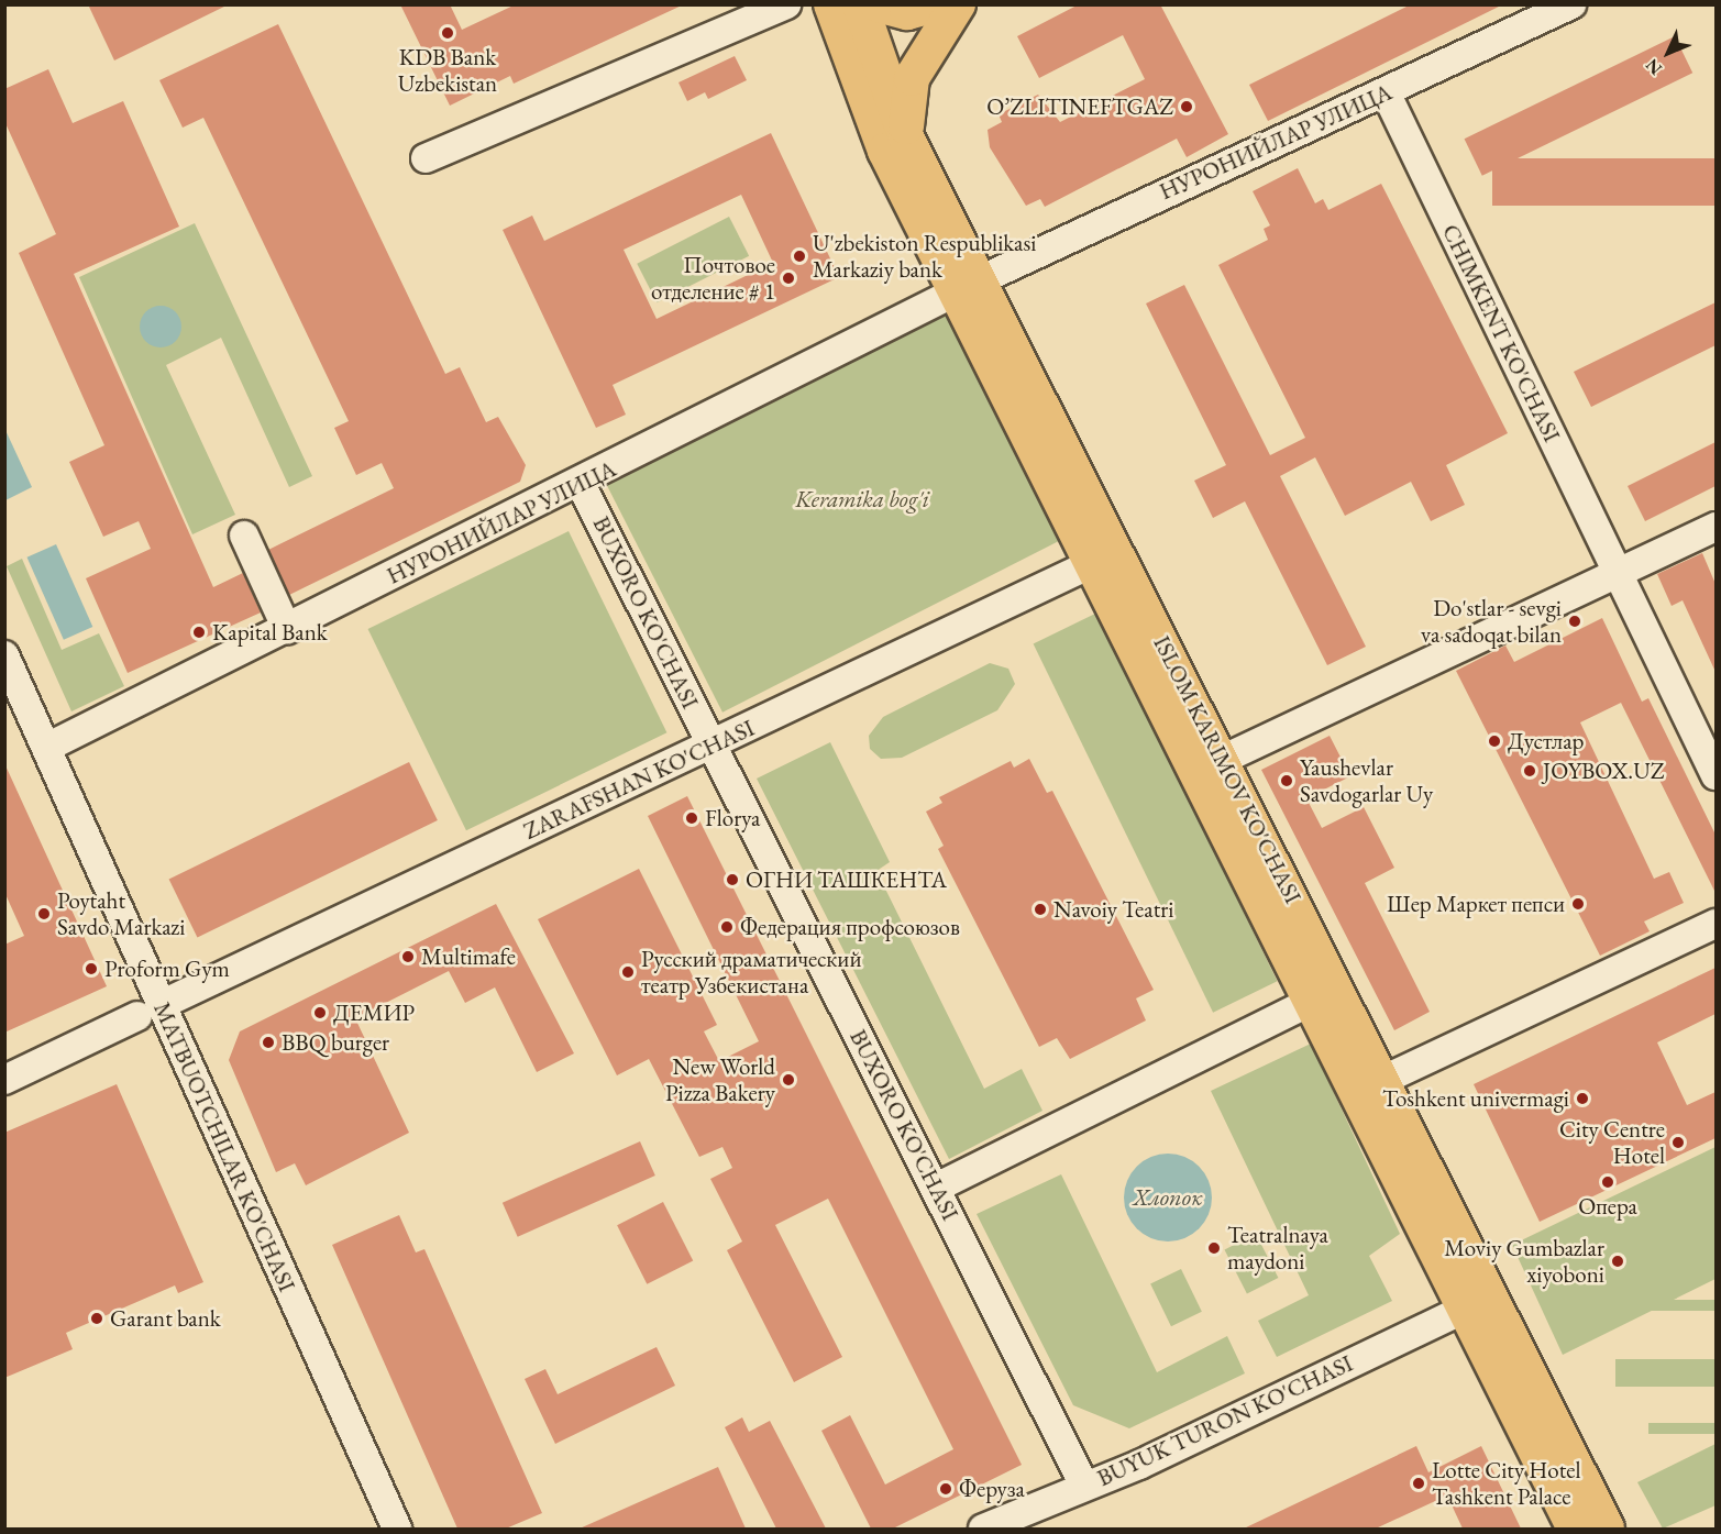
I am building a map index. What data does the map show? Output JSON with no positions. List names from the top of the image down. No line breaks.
{"streets":{"main road":["ISLOM KARIMOV KO'CHASI"],"street":["НУРОНИЙЛАР УЛИЦА","CHIMKENT KO'CHASI","BUXORO KO'CHASI","ZARAFSHAN KO'CHASI","MATBUOTCHILAR KO'CHASI","BUYUK TURON KO'CHASI"]},"crossings":[["НУРОНИЙЛАР УЛИЦА","CHIMKENT KO'CHASI"],["НУРОНИЙЛАР УЛИЦА","BUXORO KO'CHASI"],["НУРОНИЙЛАР УЛИЦА","ISLOM KARIMOV KO'CHASI"],["НУРОНИЙЛАР УЛИЦА","MATBUOTCHILAR KO'CHASI"],["BUXORO KO'CHASI","ZARAFSHAN KO'CHASI"],["BUXORO KO'CHASI","BUYUK TURON KO'CHASI"],["ISLOM KARIMOV KO'CHASI","ZARAFSHAN KO'CHASI"],["ISLOM KARIMOV KO'CHASI","BUYUK TURON KO'CHASI"],["ZARAFSHAN KO'CHASI","MATBUOTCHILAR KO'CHASI"]],"water":["Хлопок"],"parks":["Keramika bog'i"],"places":["KDB Bank Uzbekistan","O’ZLITINEFTGAZ","U'zbekiston Respublikasi Markaziy bank","Почтовое отделение # 1","Do'stlar - sevgi va sadoqat bilan","Kapital Bank","Дустлар","JOYBOX.UZ","Yaushevlar Savdogarlar Uy","Florya","ОГНИ ТАШКЕНТА","Шер Маркет пепси","Navoiy Teatri","Poytaht Savdo Markazi","Федерация профсоюзов","Multimafe","Proform Gym","Русский драматический театр Узбекистана","ДЕМИР","BBQ burger","New World Pizza Bakery","Toshkent univermagi","City Centre Hotel","Опера","Teatralnaya maydoni","Moviy Gumbazlar xiyoboni","Garant bank","Lotte City Hotel Tashkent Palace","Феруза"],"north":"bottom left"}
